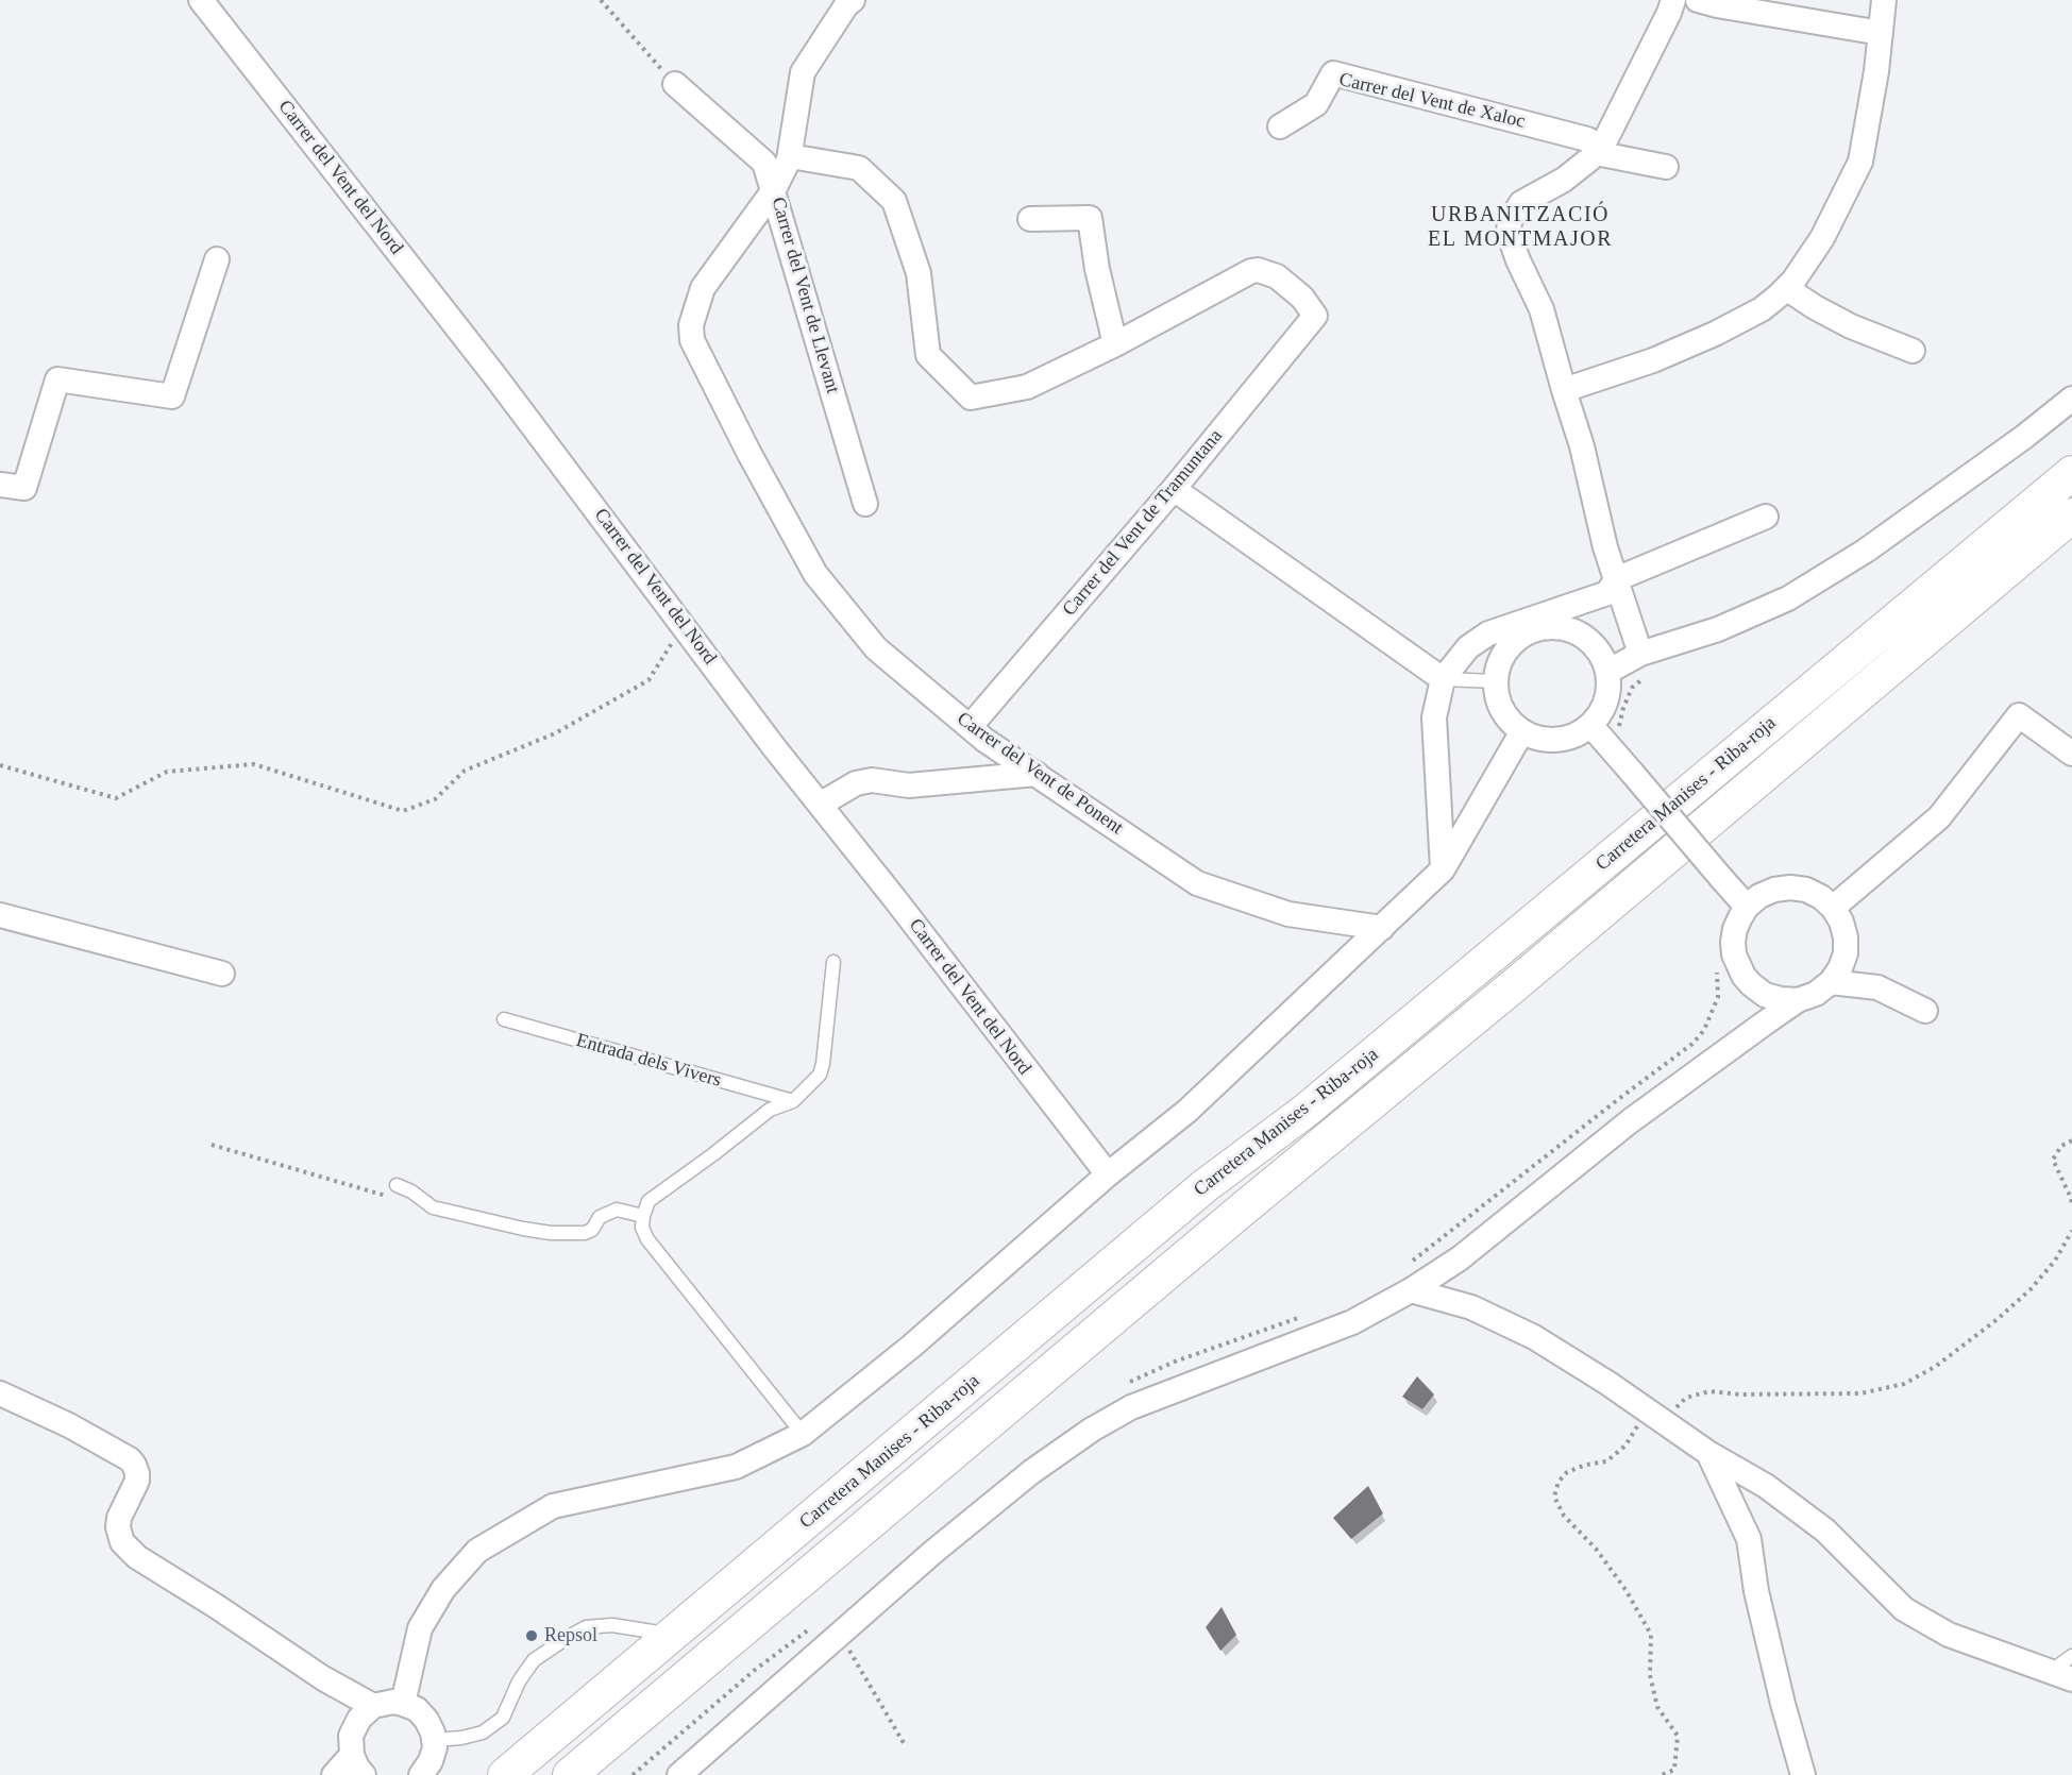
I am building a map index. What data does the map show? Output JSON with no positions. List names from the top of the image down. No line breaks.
{"streets":{"main road":["Carretera Manises - Riba-roja"],"street":["Carrer del Vent de Xaloc","Carrer del Vent del Nord","Carrer del Vent de Llevant","Carrer del Vent de Tramuntana","Carrer del Vent de Ponent"],"lane":["Entrada dels Vivers"]},"crossings":[["Carrer del Vent de Llevant","Carrer del Vent de Ponent"],["Carrer del Vent de Tramuntana","Carrer del Vent de Ponent"]],"districts":["URBANITZACIÓ EL MONTMAJOR"],"places":["Repsol"]}
